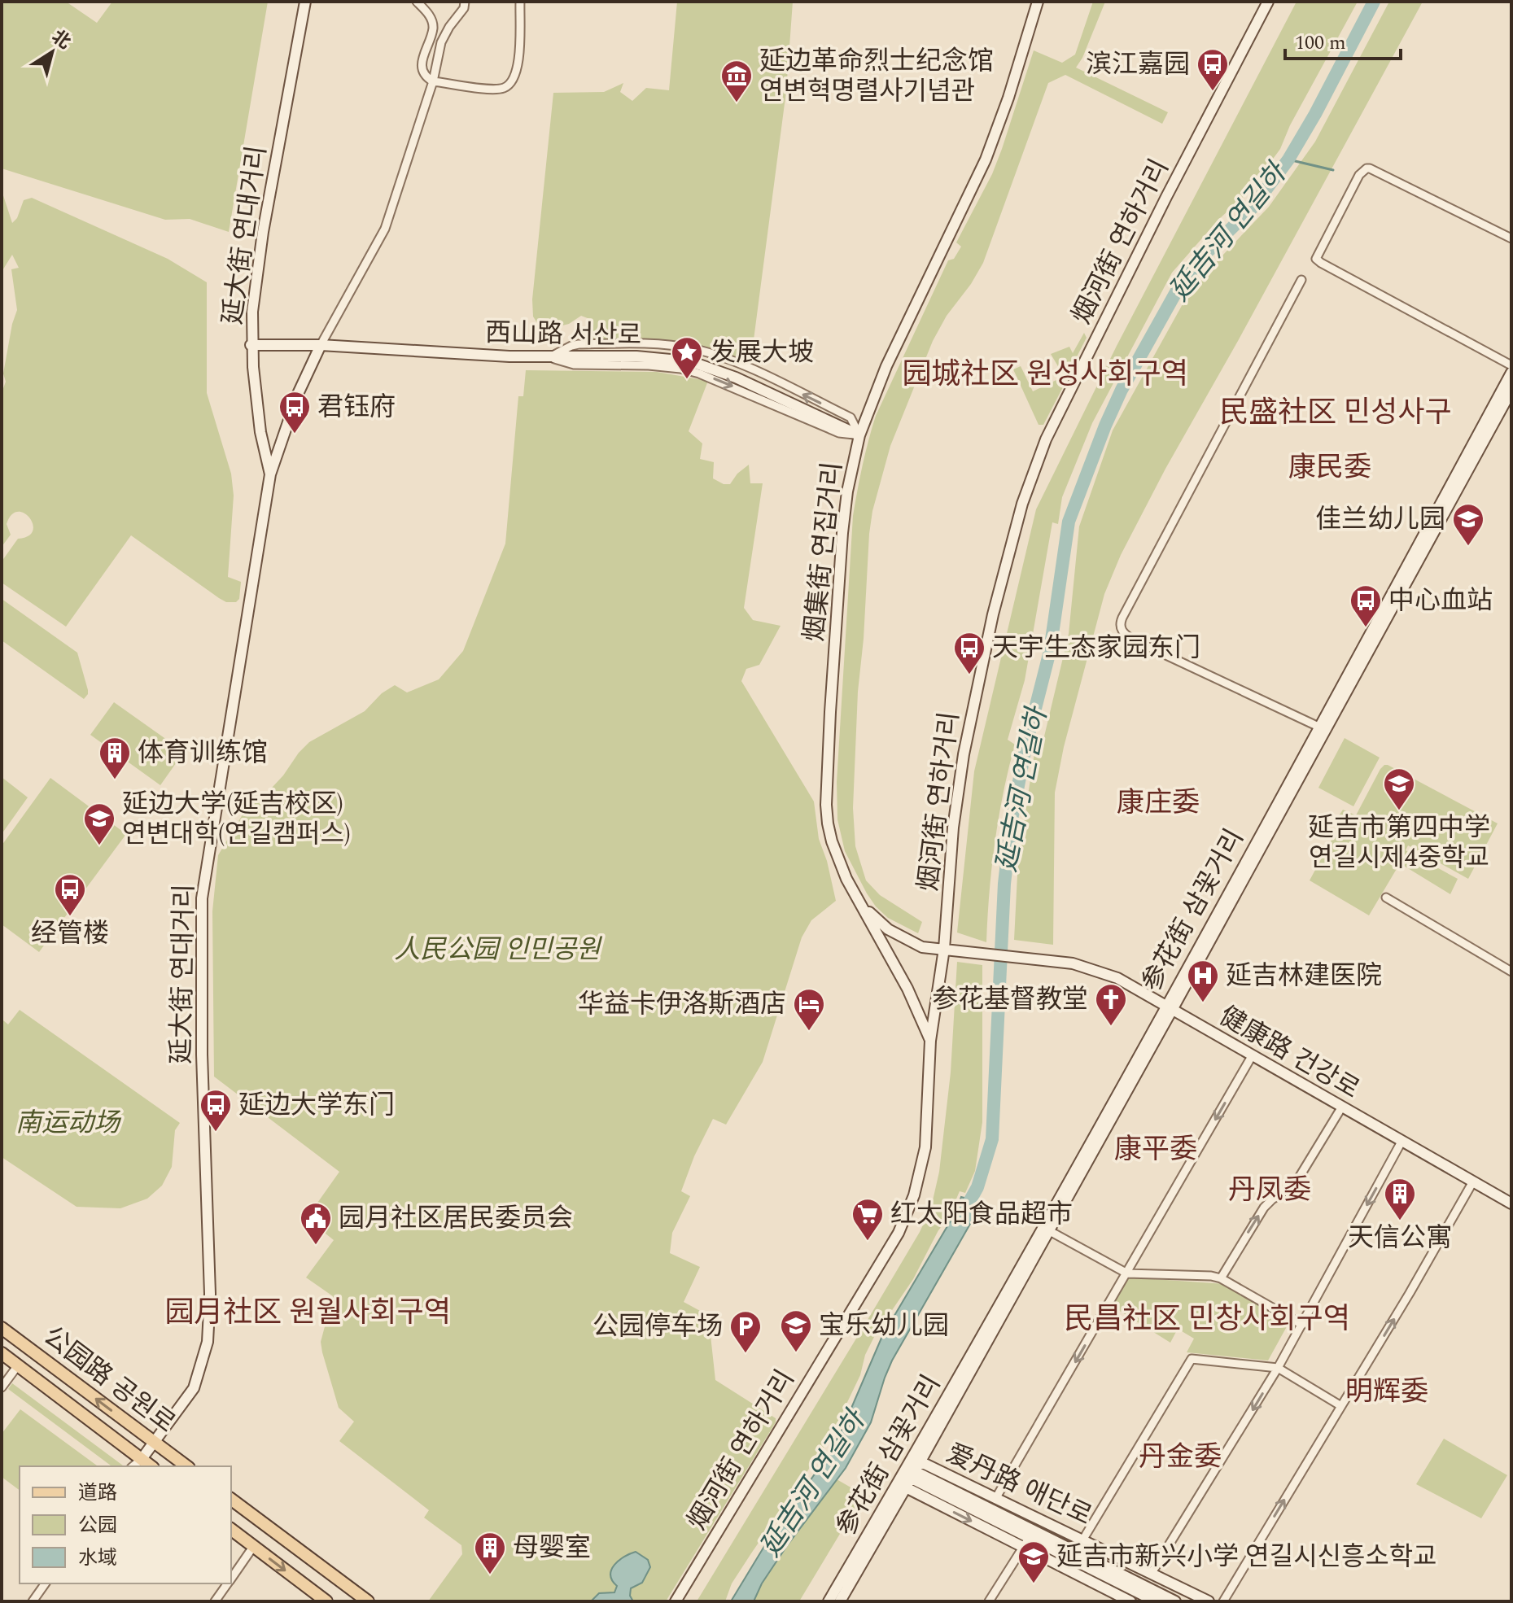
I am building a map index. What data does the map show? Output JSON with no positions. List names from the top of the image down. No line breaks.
{"streets":{"main road":["延大街 연대거리","烟河街 연하거리","西山路 서산로","烟集街 연집거리","参花街 삼꽃거리","健康路 건강로","公园路 공원로","爱丹路 애단로"]},"crossings":[["延大街 연대거리","西山路 서산로"],["延大街 연대거리","公园路 공원로"],["烟河街 연하거리","烟集街 연집거리"],["烟河街 연하거리","健康路 건강로"],["西山路 서산로","烟集街 연집거리"],["烟集街 연집거리","健康路 건강로"],["参花街 삼꽃거리","健康路 건강로"],["参花街 삼꽃거리","爱丹路 애단로"]],"districts":["园城社区 원성사회구역","民盛社区 민성사구","康民委","康庄委","康平委","丹凤委","园月社区 원월사회구역","民昌社区 민창사회구역","明辉委","丹金委"],"water":["延吉河 연길하"],"parks":["人民公园 인민공원","南运动场"],"places":{"bus stop":["滨江嘉园","君钰府","中心血站","天宇生态家园东门","经管楼","延边大学东门"],"museum":["延边革命烈士纪念馆 연변혁명렬사기념관"],"place":["发展大坡"],"school or university":["佳兰幼儿园","延吉市第四中学 연길시제4중학교","延边大学(延吉校区) 연변대학(연길캠퍼스)","宝乐幼儿园","延吉市新兴小学 연길시신흥소학교"],"building":["体育训练馆","天信公寓","母婴室"],"hospital":["延吉林建医院"],"church":["参花基督教堂"],"hotel":["华益卡伊洛斯酒店"],"supermarket":["红太阳食品超市"],"public building":["园月社区居民委员会"],"parking":["公园停车场"]},"legend":["道路","公园","水域"],"scale_bar":"100 m","north":"top right"}
